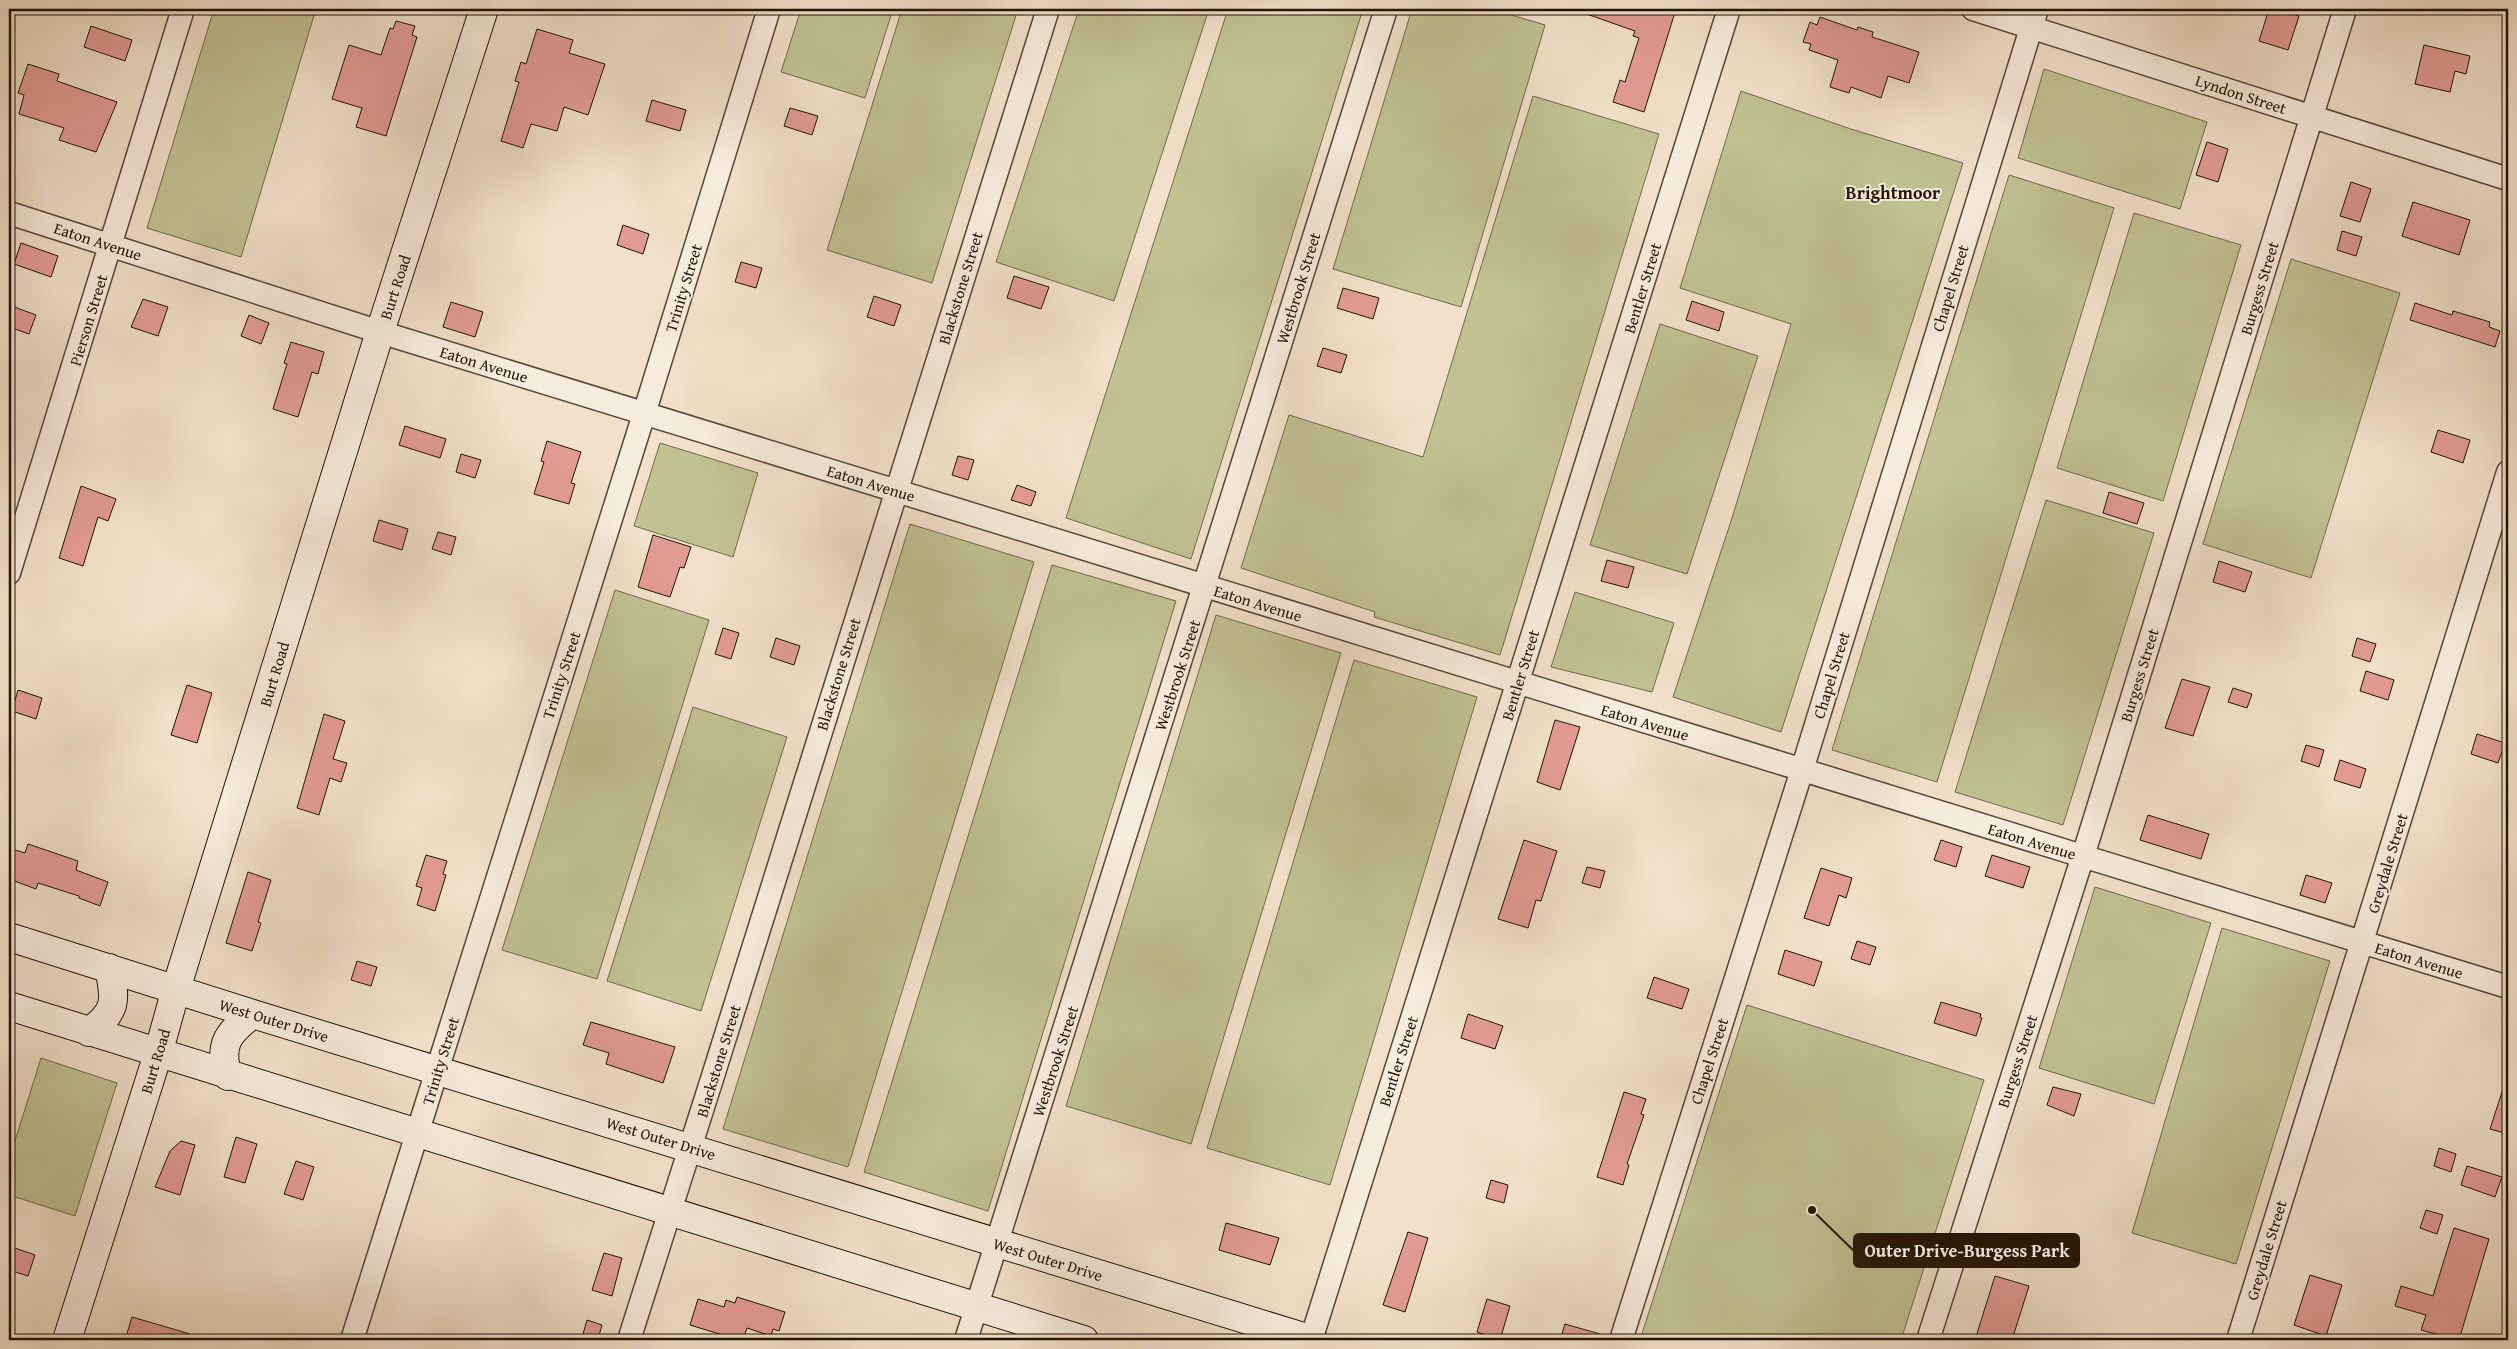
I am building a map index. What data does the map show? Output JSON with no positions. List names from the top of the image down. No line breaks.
{"streets":{"main road":["Burt Road","West Outer Drive"],"street":["Lyndon Street","Eaton Avenue","Trinity Street","Blackstone Street","Westbrook Street","Bentler Street","Chapel Street","Burgess Street","Pierson Street","Greydale Street"]},"crossings":[["Lyndon Street","Chapel Street"],["Lyndon Street","Burgess Street"],["Eaton Avenue","Burt Road"],["Eaton Avenue","Trinity Street"],["Eaton Avenue","Blackstone Street"],["Eaton Avenue","Westbrook Street"],["Eaton Avenue","Bentler Street"],["Eaton Avenue","Chapel Street"],["Eaton Avenue","Burgess Street"],["Eaton Avenue","Pierson Street"],["Eaton Avenue","Greydale Street"],["Burt Road","West Outer Drive"],["Trinity Street","West Outer Drive"],["Blackstone Street","West Outer Drive"],["Westbrook Street","West Outer Drive"],["Bentler Street","West Outer Drive"]],"districts":["Brightmoor"],"places":["Outer Drive-Burgess Park"]}
